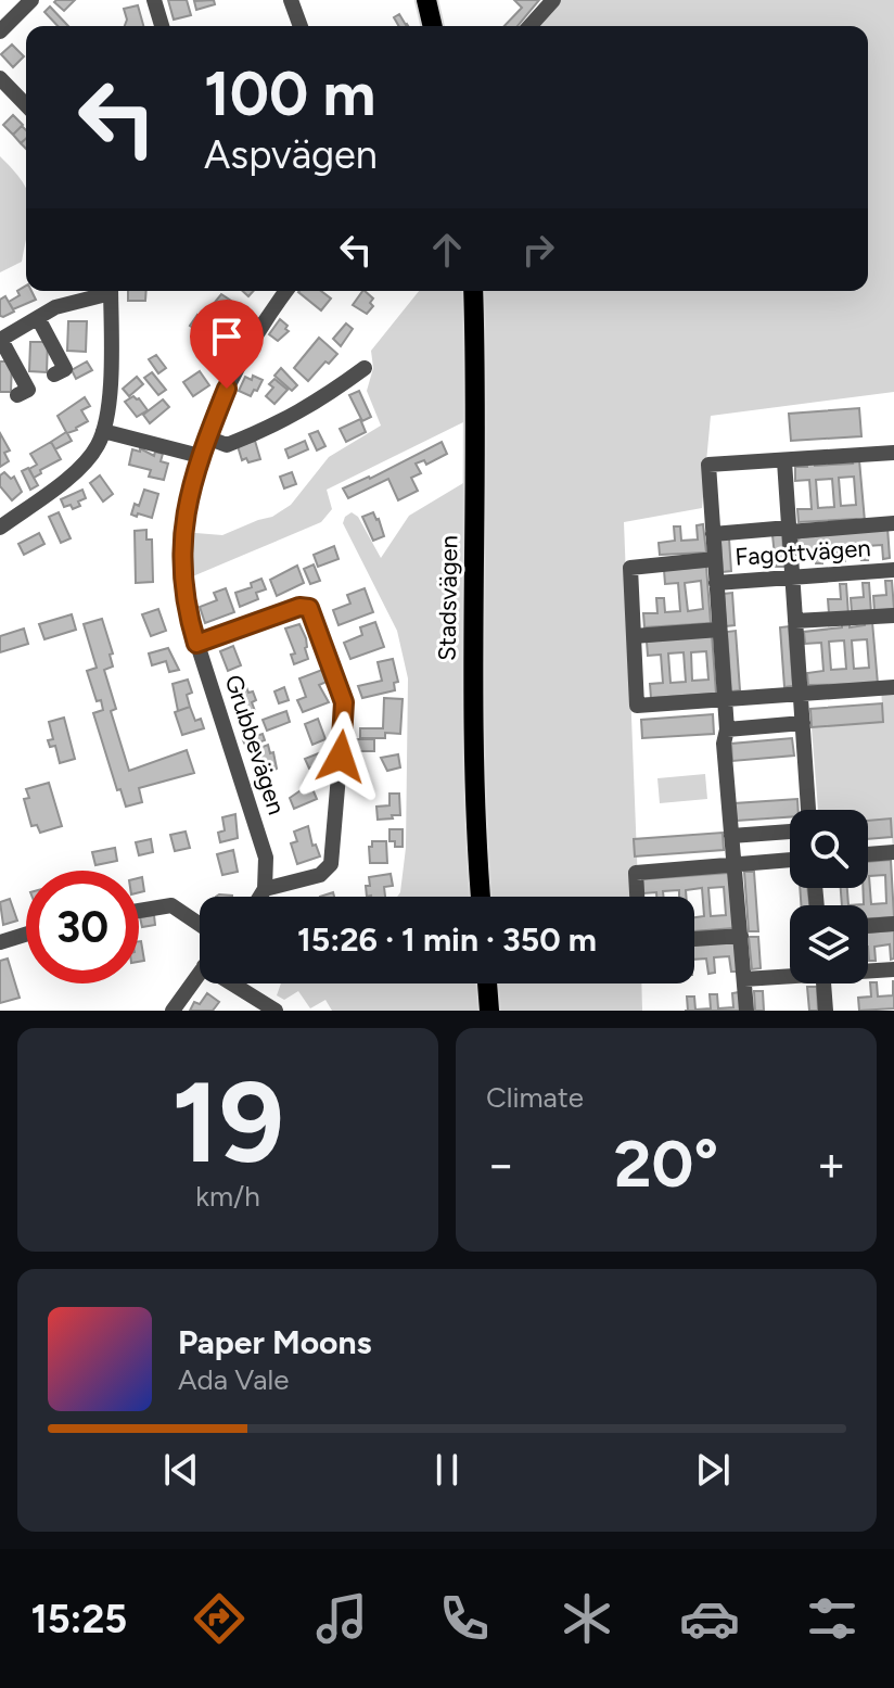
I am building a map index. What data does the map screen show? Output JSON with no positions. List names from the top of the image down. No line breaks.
{"streets":{"main road":["Stadsvägen"],"street":["Fagottvägen","Grubbevägen"]},"page":{"turn":["100 m","Aspvägen"],"limit":"30","trip":"15:26 · 1 min · 350 m","tile":[["19","km/h"],"Climate"],"heat":["−","20°","+"],"song":["Paper Moons","Ada Vale"],"tabs":"15:25"}}
